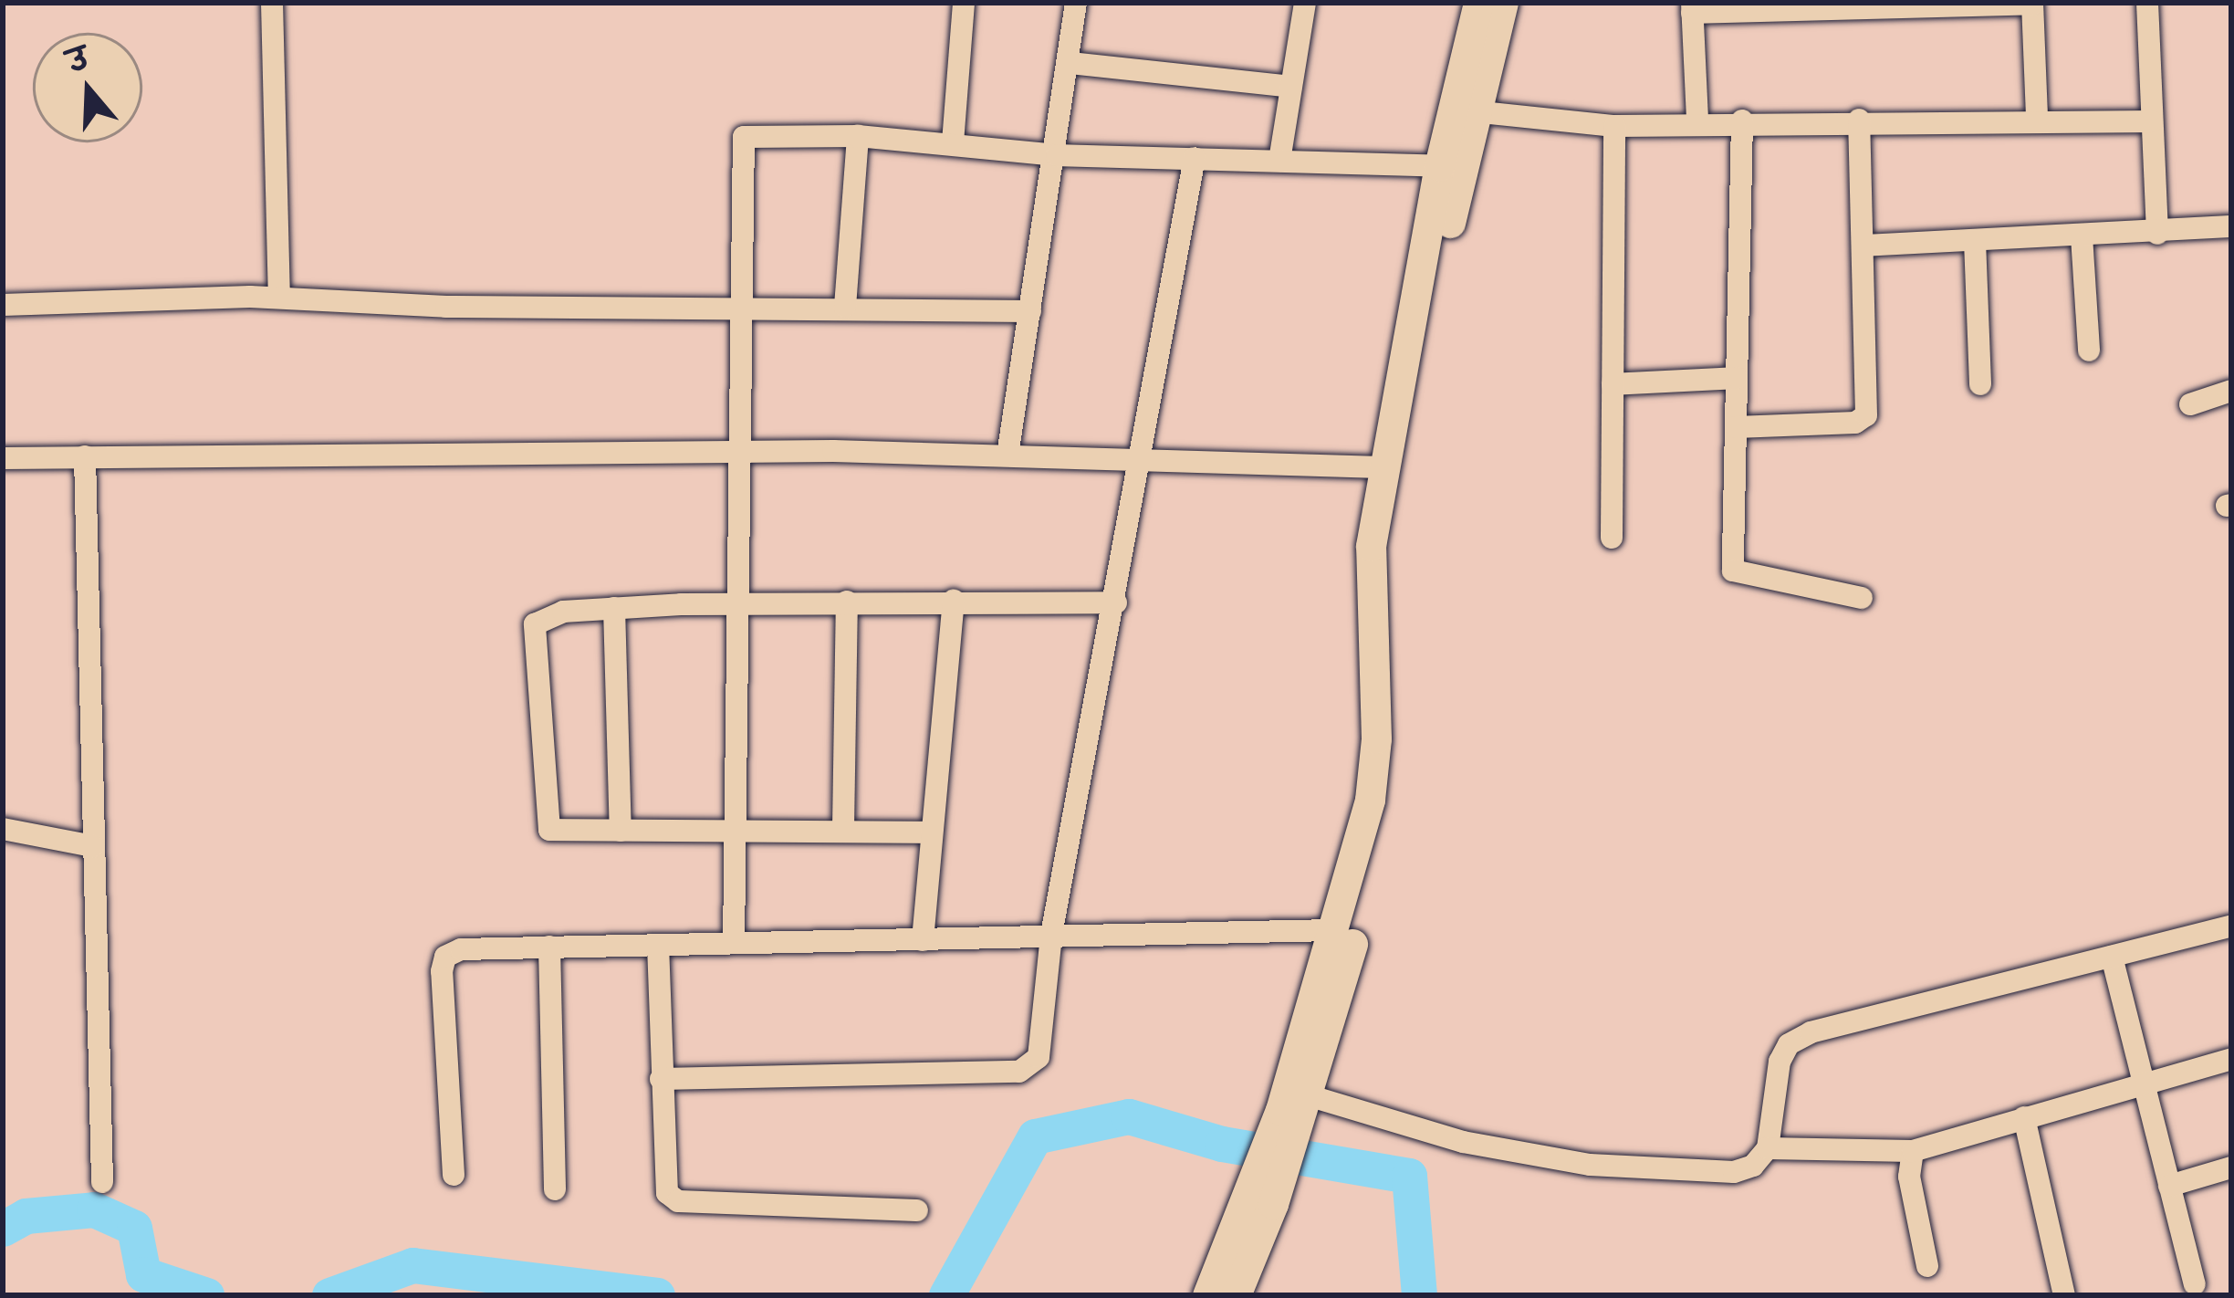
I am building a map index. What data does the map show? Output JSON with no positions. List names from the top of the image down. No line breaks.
{"north":"top"}
